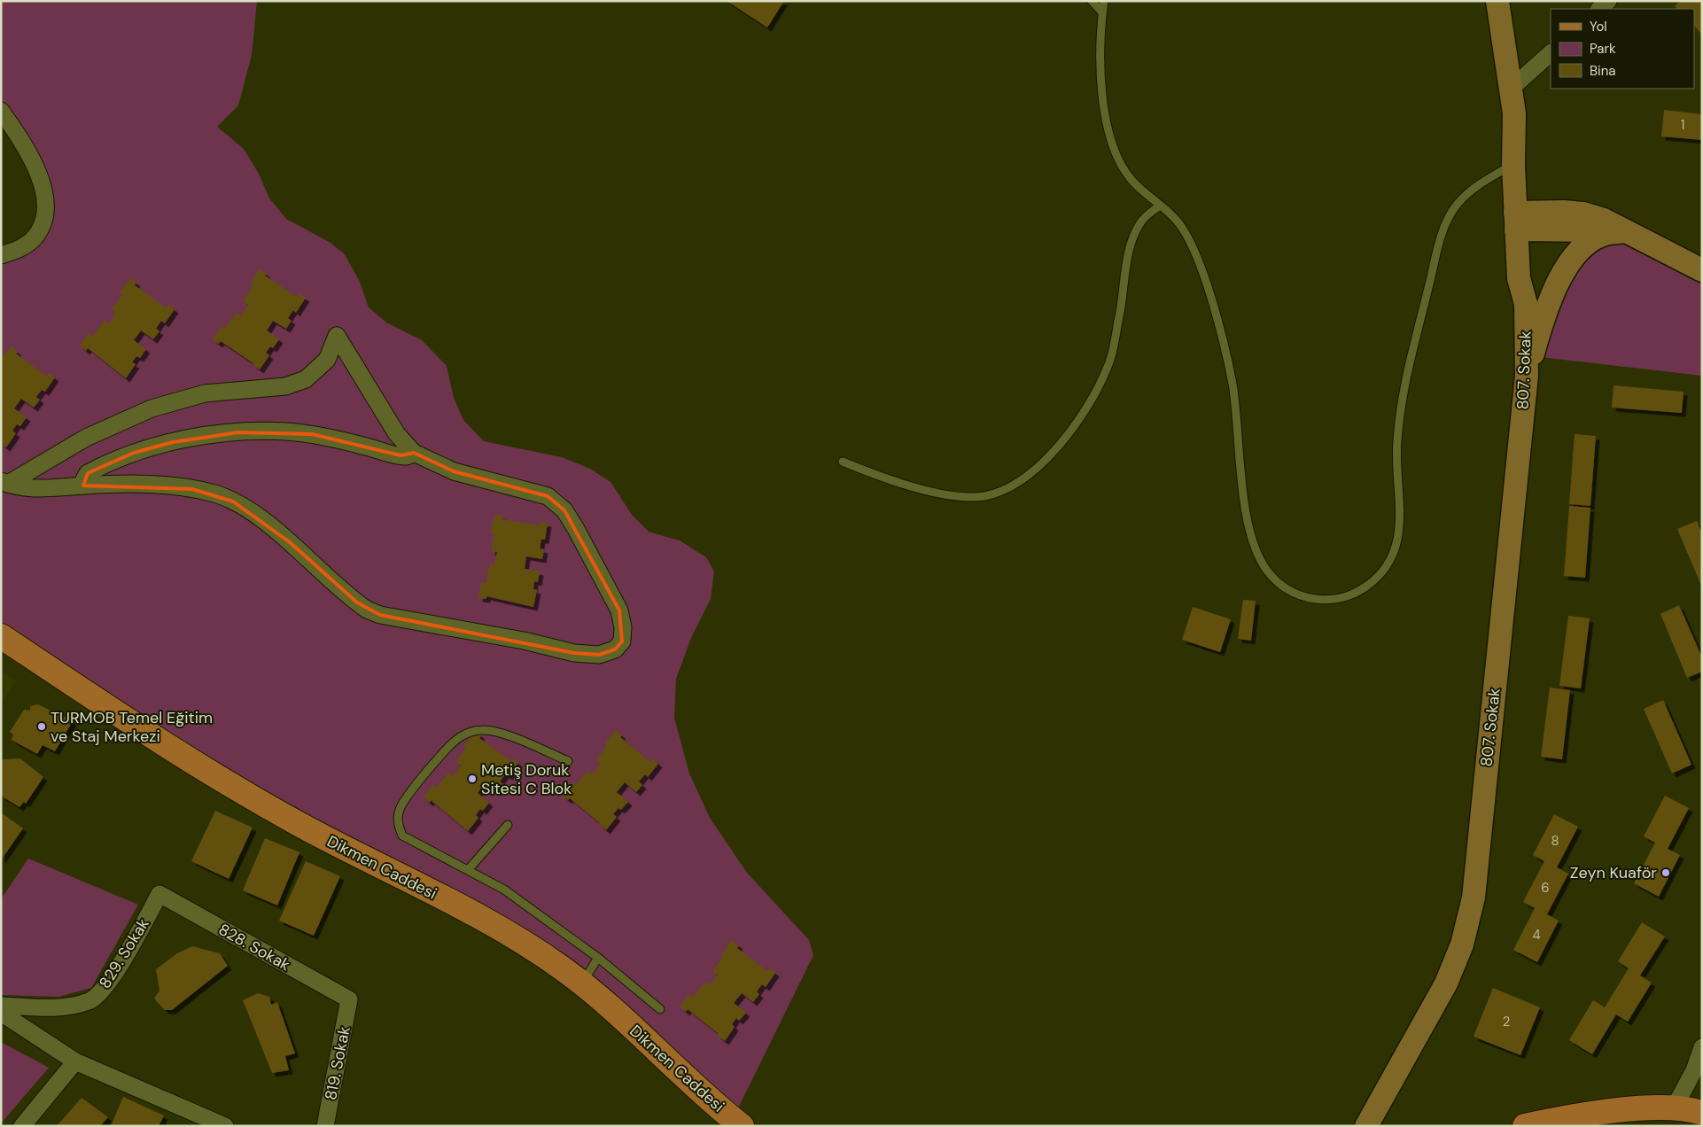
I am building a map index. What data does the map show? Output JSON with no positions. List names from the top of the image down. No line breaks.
{"streets":{"main road":["807. Sokak","Dikmen Caddesi"],"street":["828. Sokak","829. Sokak","819. Sokak"]},"crossings":[["828. Sokak","829. Sokak"],["828. Sokak","819. Sokak"]],"places":["TURMOB Temel Eğitim ve Staj Merkezi","Metiş Doruk Sitesi C Blok","Zeyn Kuaför"],"house_numbers":["1","8","6","4","2"],"legend":["Yol","Park","Bina"]}
